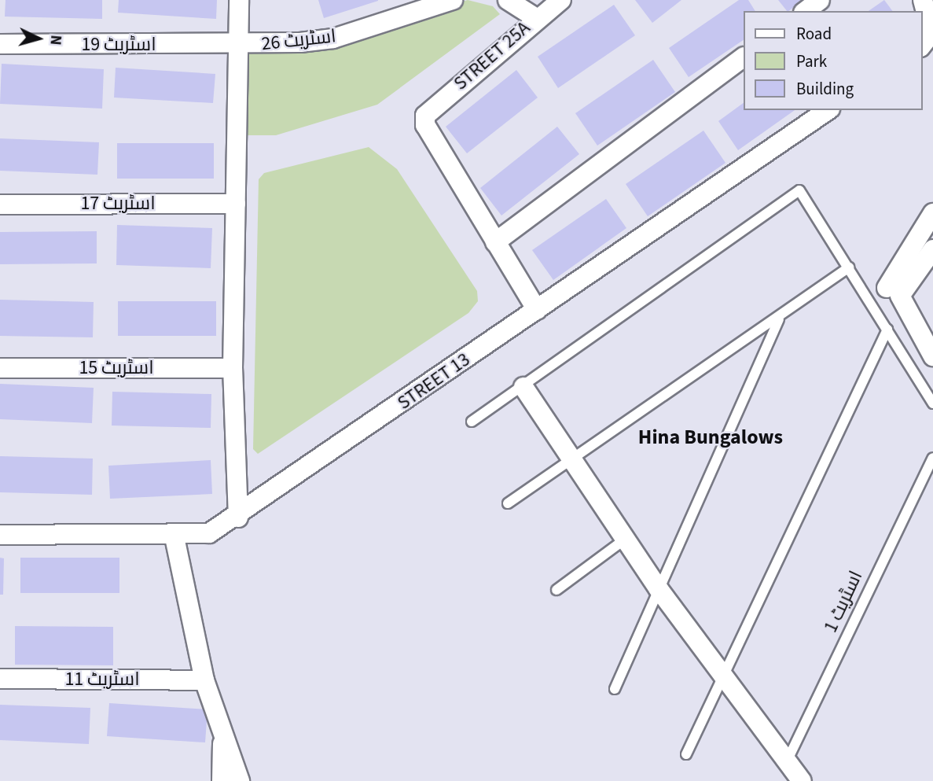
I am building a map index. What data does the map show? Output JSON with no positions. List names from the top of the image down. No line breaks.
{"streets":{"street":["اسٹریٹ 26","اسٹریٹ 19","STREET 25A","اسٹریٹ 17","اسٹریٹ 15","STREET 13","اسٹریٹ 11"],"lane":["اسٹریٹ 1"]},"crossings":[["اسٹریٹ 26","اسٹریٹ 19"]],"districts":["Hina Bungalows"],"legend":["Road","Park","Building"],"north":"right"}
